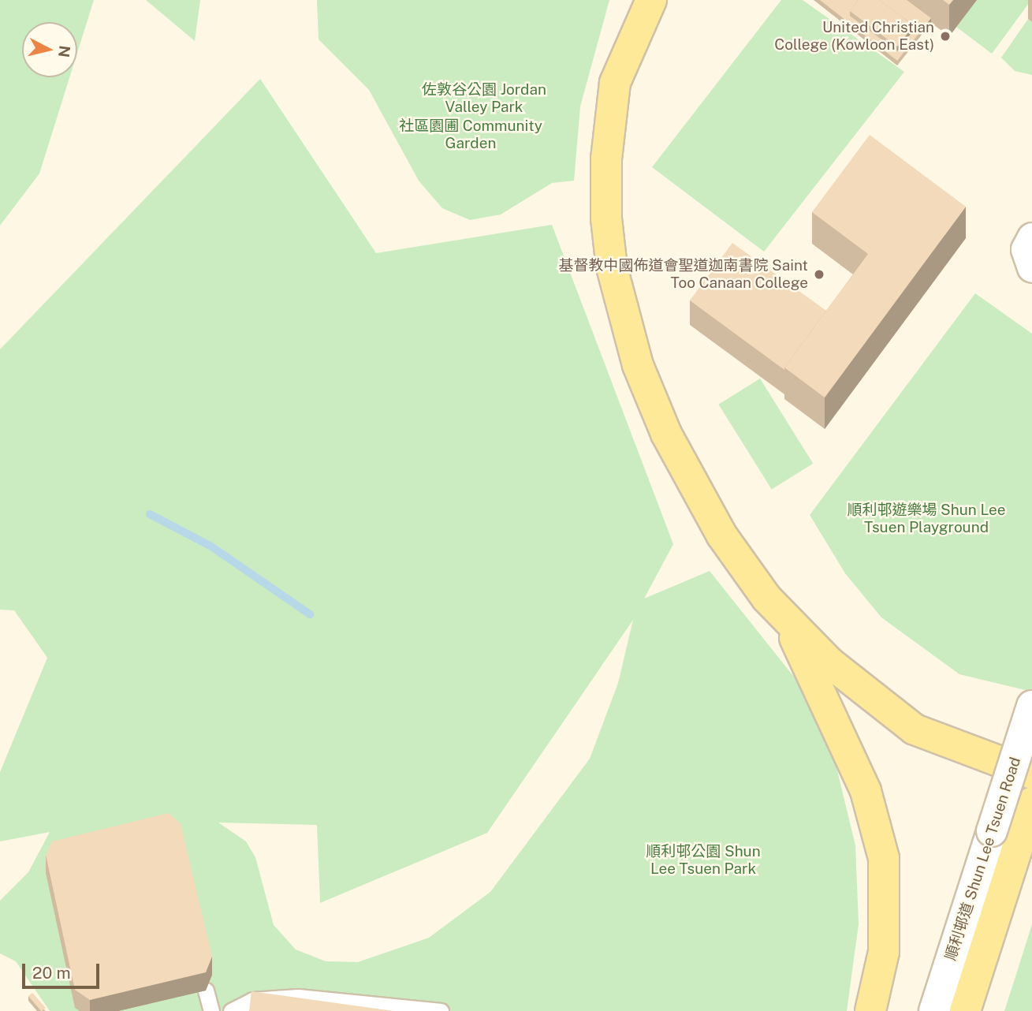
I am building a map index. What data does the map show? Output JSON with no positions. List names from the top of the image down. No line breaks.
{"streets":{"main road":["順利邨道 Shun Lee Tsuen Road"]},"parks":["佐敦谷公園 Jordan Valley Park","社區園圃 Community Garden","順利邨遊樂場 Shun Lee Tsuen Playground","順利邨公園 Shun Lee Tsuen Park"],"places":["United Christian College (Kowloon East)","基督教中國佈道會聖道迦南書院 Saint Too Canaan College"],"scale_bar":"20 m","north":"right"}
